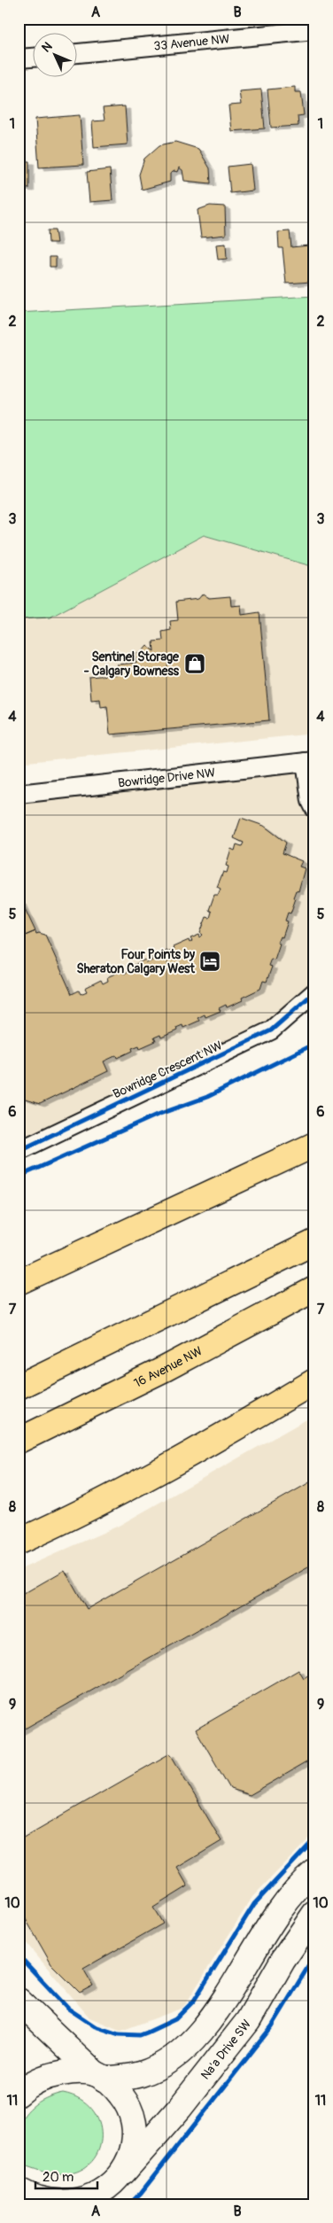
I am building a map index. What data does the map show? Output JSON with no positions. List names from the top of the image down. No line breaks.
{"streets":{"highway":["16 Avenue NW"],"street":["33 Avenue NW","Bowridge Drive NW","Bowridge Crescent NW","Na'a Drive SW"]},"places":{"shop":["Sentinel Storage - Calgary Bowness"],"hotel":["Four Points by Sheraton Calgary West"]},"scale_bar":"20 m","north":"top left","grid":{"columns":["A","B"],"rows":["1","2","3","4","5","6","7","8","9","10","11"]}}
